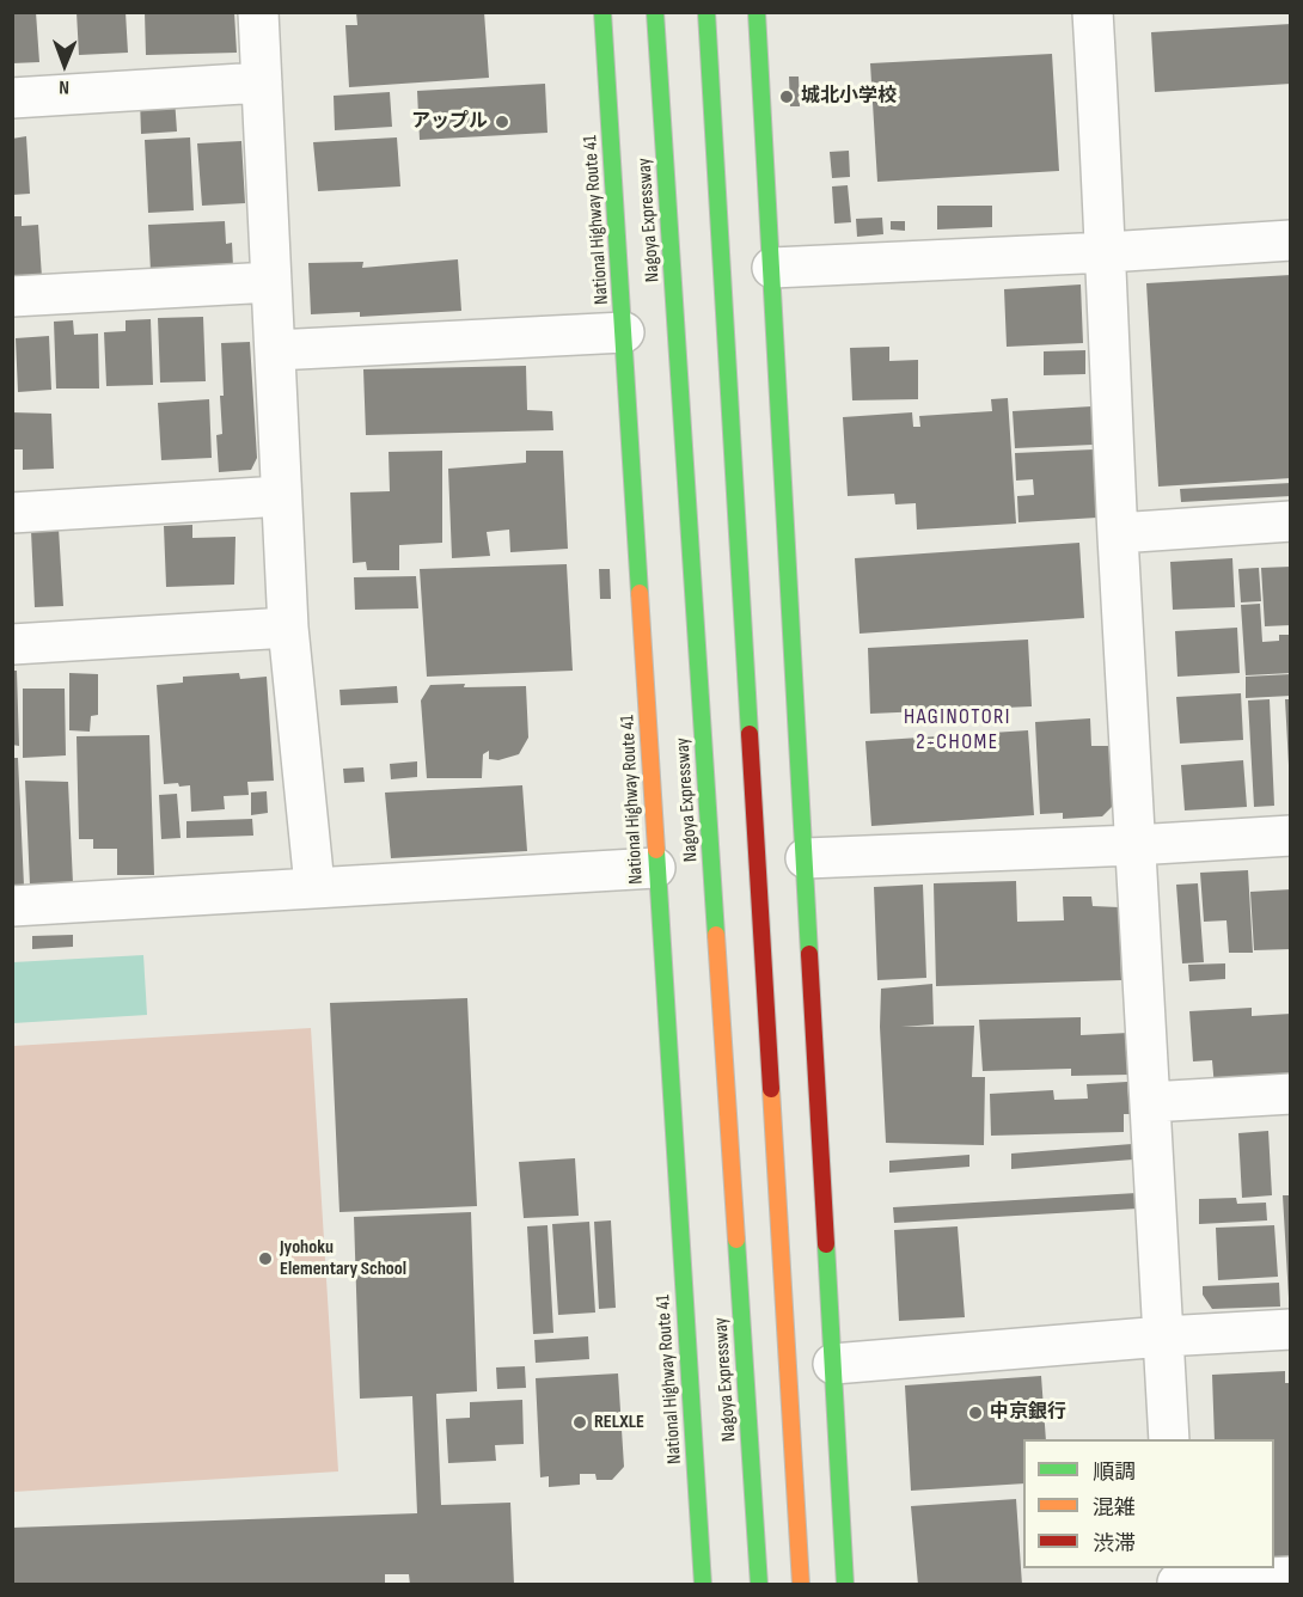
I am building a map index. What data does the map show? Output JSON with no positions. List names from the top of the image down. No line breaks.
{"streets":{"highway":["National Highway Route 41","Nagoya Expressway"]},"districts":["HAGINOTORI 2-CHOME"],"places":["城北小学校","アップル","Jyohoku Elementary School","中京銀行","RELXLE"],"legend":["順調","混雑","渋滞"],"north":"bottom"}
